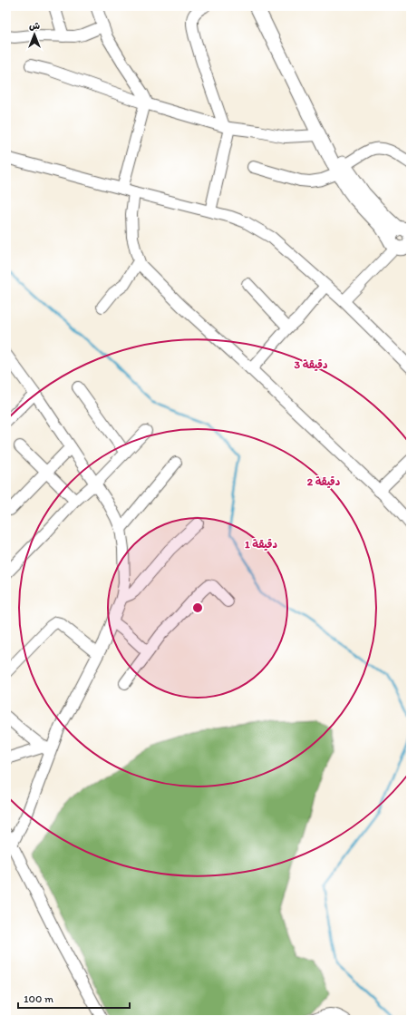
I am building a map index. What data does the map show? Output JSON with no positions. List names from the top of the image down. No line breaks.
{"scale_bar":"100 m","north":"top","rings":["3 دقيقة","2 دقيقة","1 دقيقة"]}
